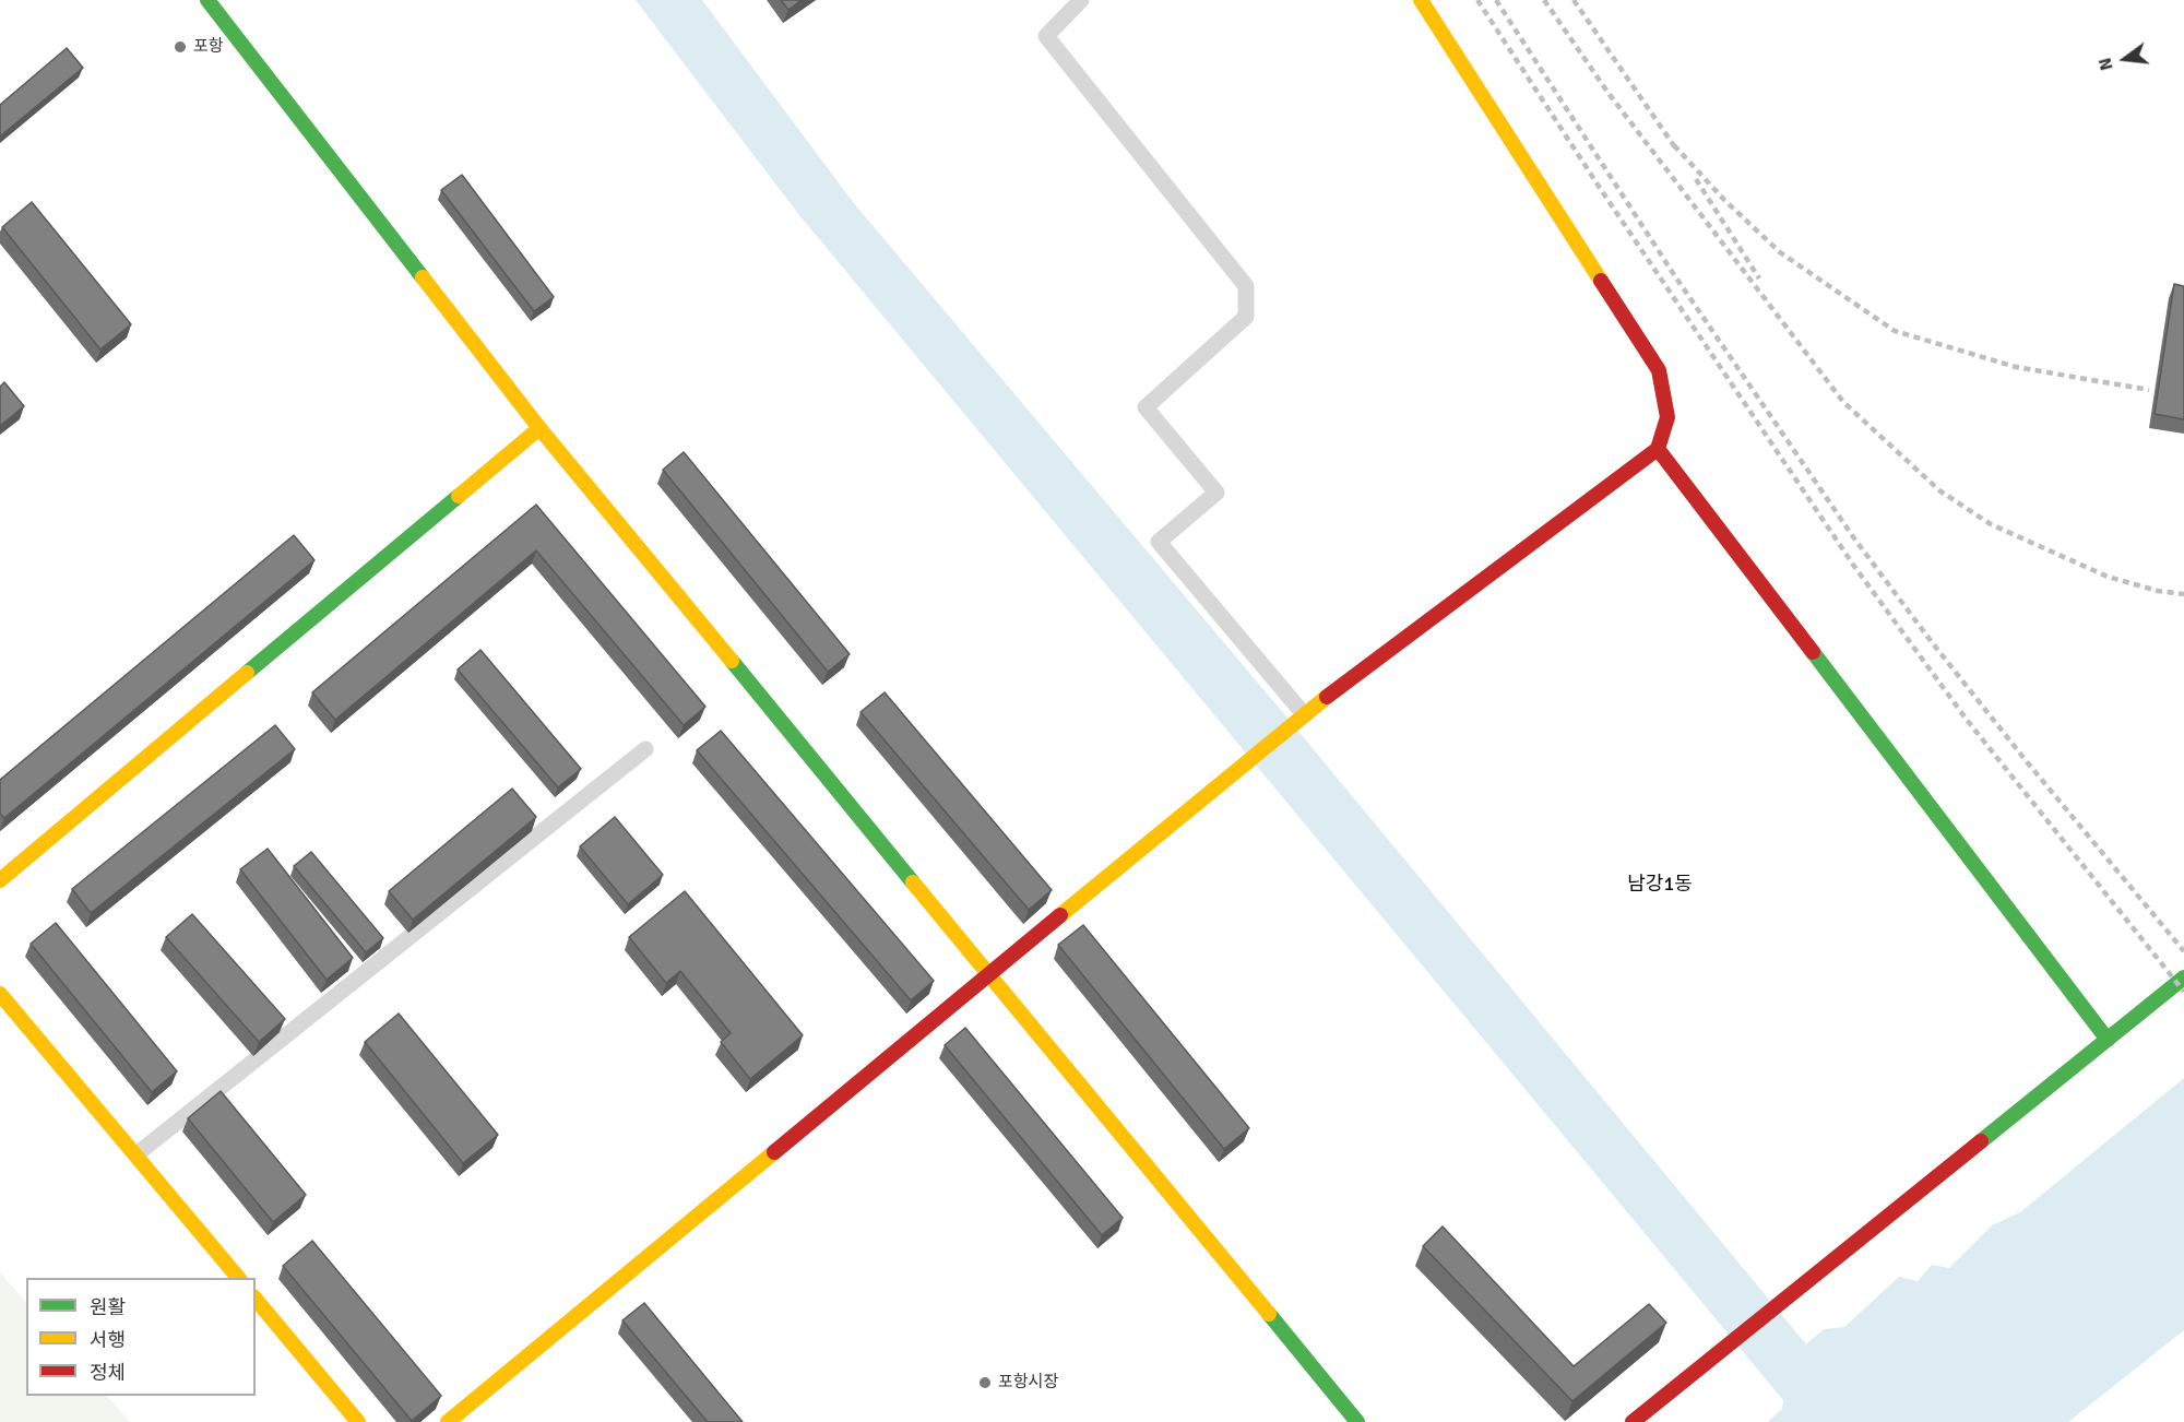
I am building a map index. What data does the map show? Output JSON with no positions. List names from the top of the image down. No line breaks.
{"districts":["남강1동"],"places":["포항","포항시장"],"legend":["원활","서행","정체"],"north":"left"}
